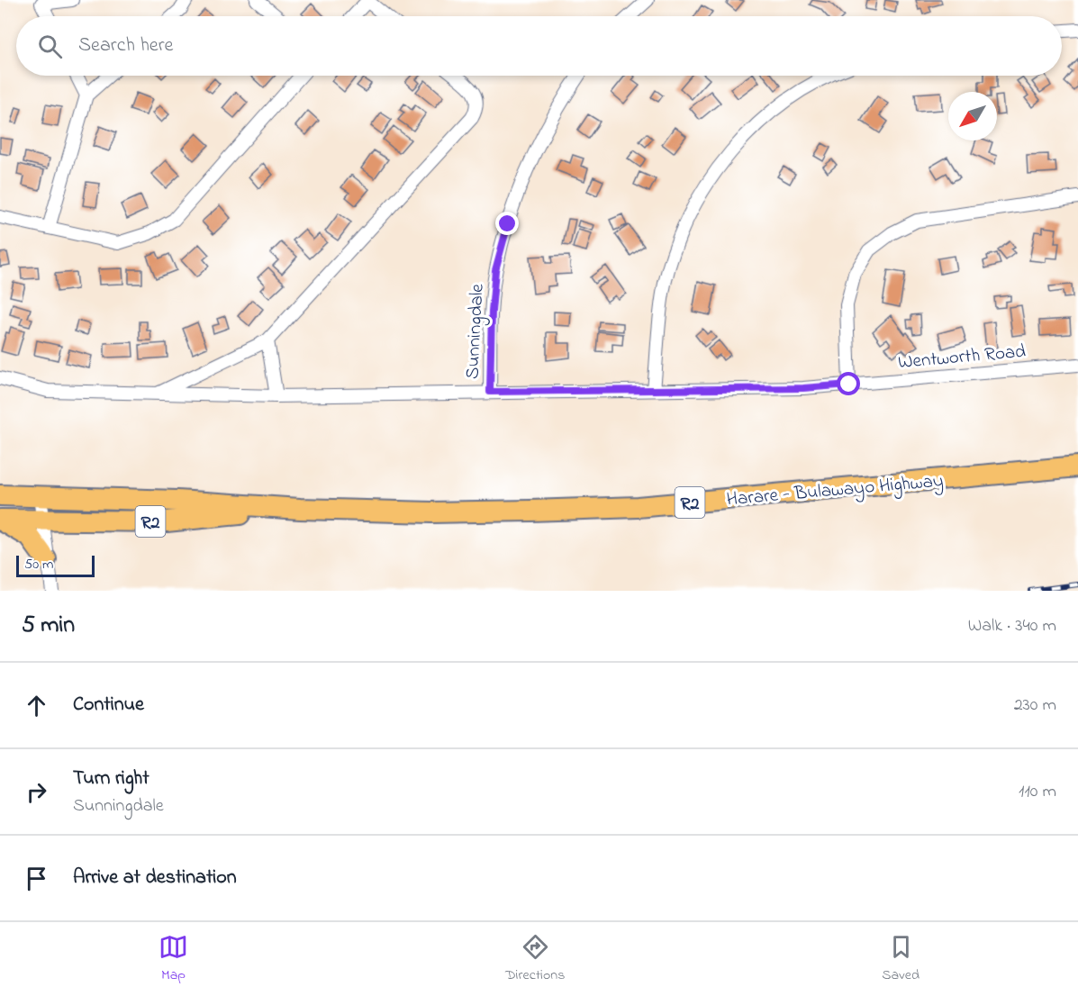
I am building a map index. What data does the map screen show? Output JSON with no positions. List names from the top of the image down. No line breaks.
{"streets":{"highway":["Harare - Bulawayo Highway","R2"],"street":["Sunningdale","Wentworth Road"]},"crossings":[["Sunningdale","Wentworth Road"]],"scale_bar":"50 m","north":"bottom left","page":{"search":"Search here","scale":"50 m","heading":["5 min","Walk · 340 m"],"list":[["Continue","230 m"],["Turn right","Sunningdale","110 m"],"Arrive at destination"],"nav":["Map","Directions","Saved"]}}
